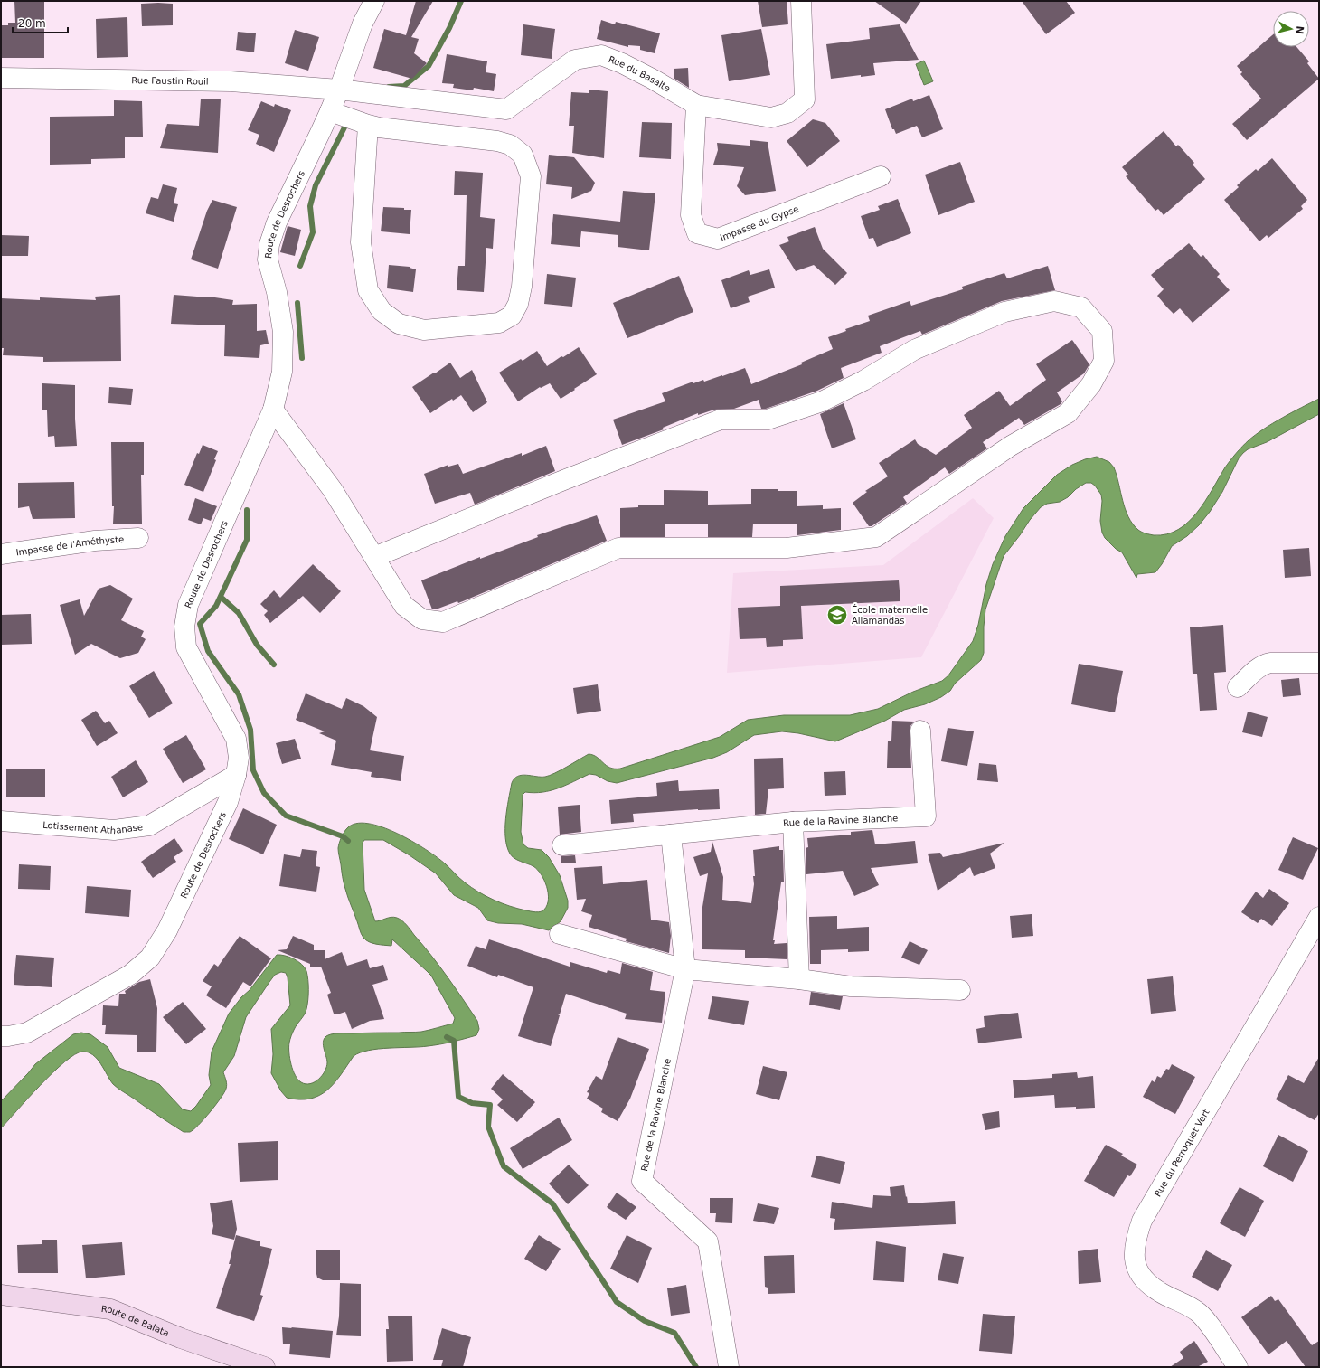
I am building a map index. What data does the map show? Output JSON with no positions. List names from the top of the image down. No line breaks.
{"streets":{"main road":["Route de Balata"],"street":["Rue du Basalte","Rue Faustin Rouil","Route de Desrochers","Impasse du Gypse","Impasse de l'Améthyste","Rue de la Ravine Blanche","Lotissement Athanase","Rue du Perroquet Vert"]},"crossings":[["Rue du Basalte","Rue Faustin Rouil"],["Rue du Basalte","Route de Desrochers"],["Rue du Basalte","Impasse du Gypse"],["Rue Faustin Rouil","Route de Desrochers"],["Route de Desrochers","Lotissement Athanase"]],"places":{"school or university":["École maternelle Allamandas"]},"scale_bar":"20 m","north":"right"}
